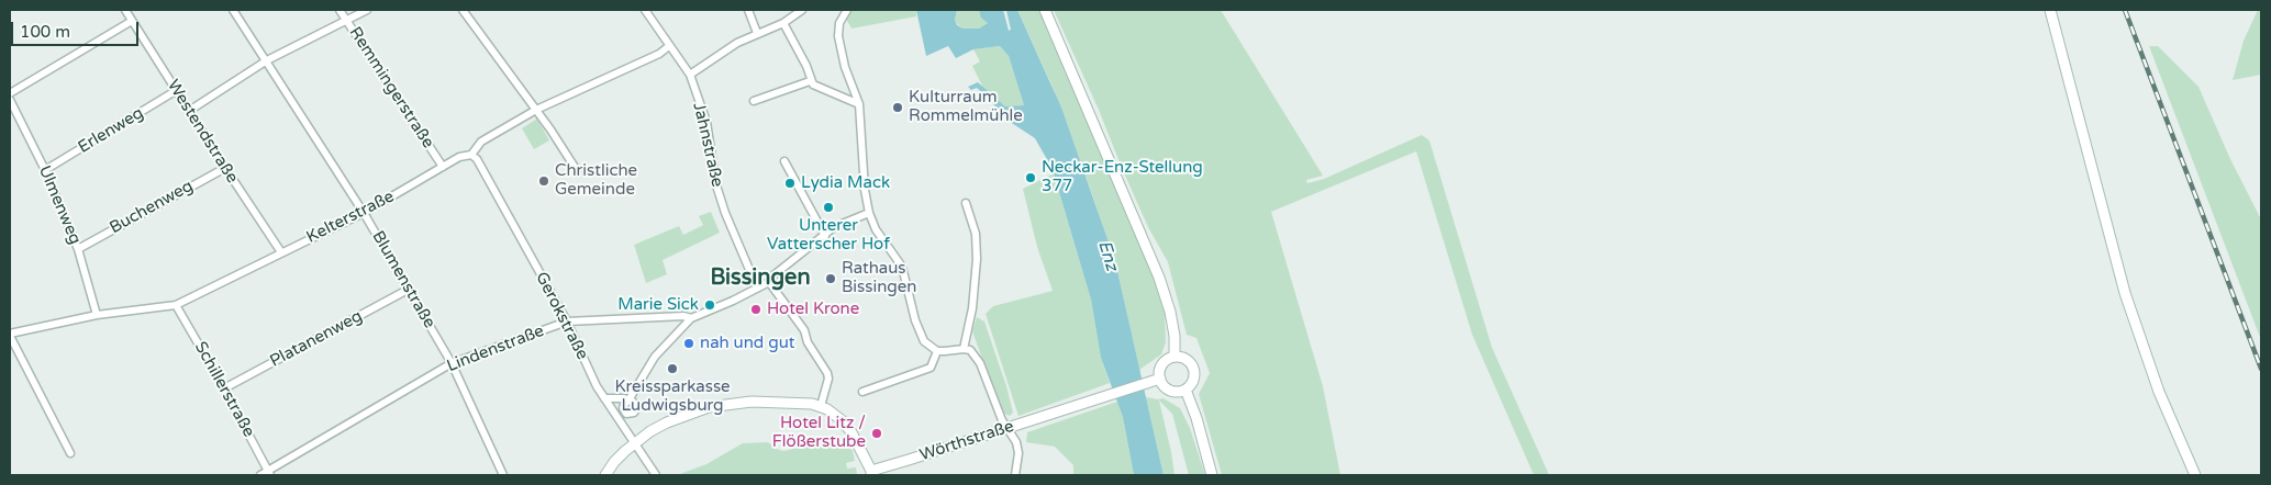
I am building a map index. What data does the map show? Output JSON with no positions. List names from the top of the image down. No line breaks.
{"streets":{"main road":["Wörthstraße"],"street":["Remmingerstraße","Erlenweg","Westendstraße","Jahnstraße","Ulmenweg","Buchenweg","Kelterstraße","Blumenstraße","Gerokstraße","Platanenweg","Lindenstraße","Schillerstraße"]},"crossings":[["Remmingerstraße","Kelterstraße"],["Erlenweg","Westendstraße"],["Erlenweg","Ulmenweg"],["Westendstraße","Buchenweg"],["Westendstraße","Kelterstraße"],["Jahnstraße","Kelterstraße"],["Ulmenweg","Buchenweg"],["Ulmenweg","Kelterstraße"],["Kelterstraße","Blumenstraße"],["Kelterstraße","Gerokstraße"],["Kelterstraße","Schillerstraße"],["Blumenstraße","Platanenweg"],["Blumenstraße","Lindenstraße"],["Gerokstraße","Lindenstraße"],["Platanenweg","Schillerstraße"],["Lindenstraße","Schillerstraße"]],"districts":["Bissingen"],"water":["Enz"],"places":["Kulturraum Rommelmühle","Neckar-Enz-Stellung 377","Christliche Gemeinde","Lydia Mack","Unterer Vatterscher Hof","Rathaus Bissingen","Marie Sick","Hotel Krone","nah und gut","Kreissparkasse Ludwigsburg","Hotel Litz / Flößerstube"],"scale_bar":"100 m"}
